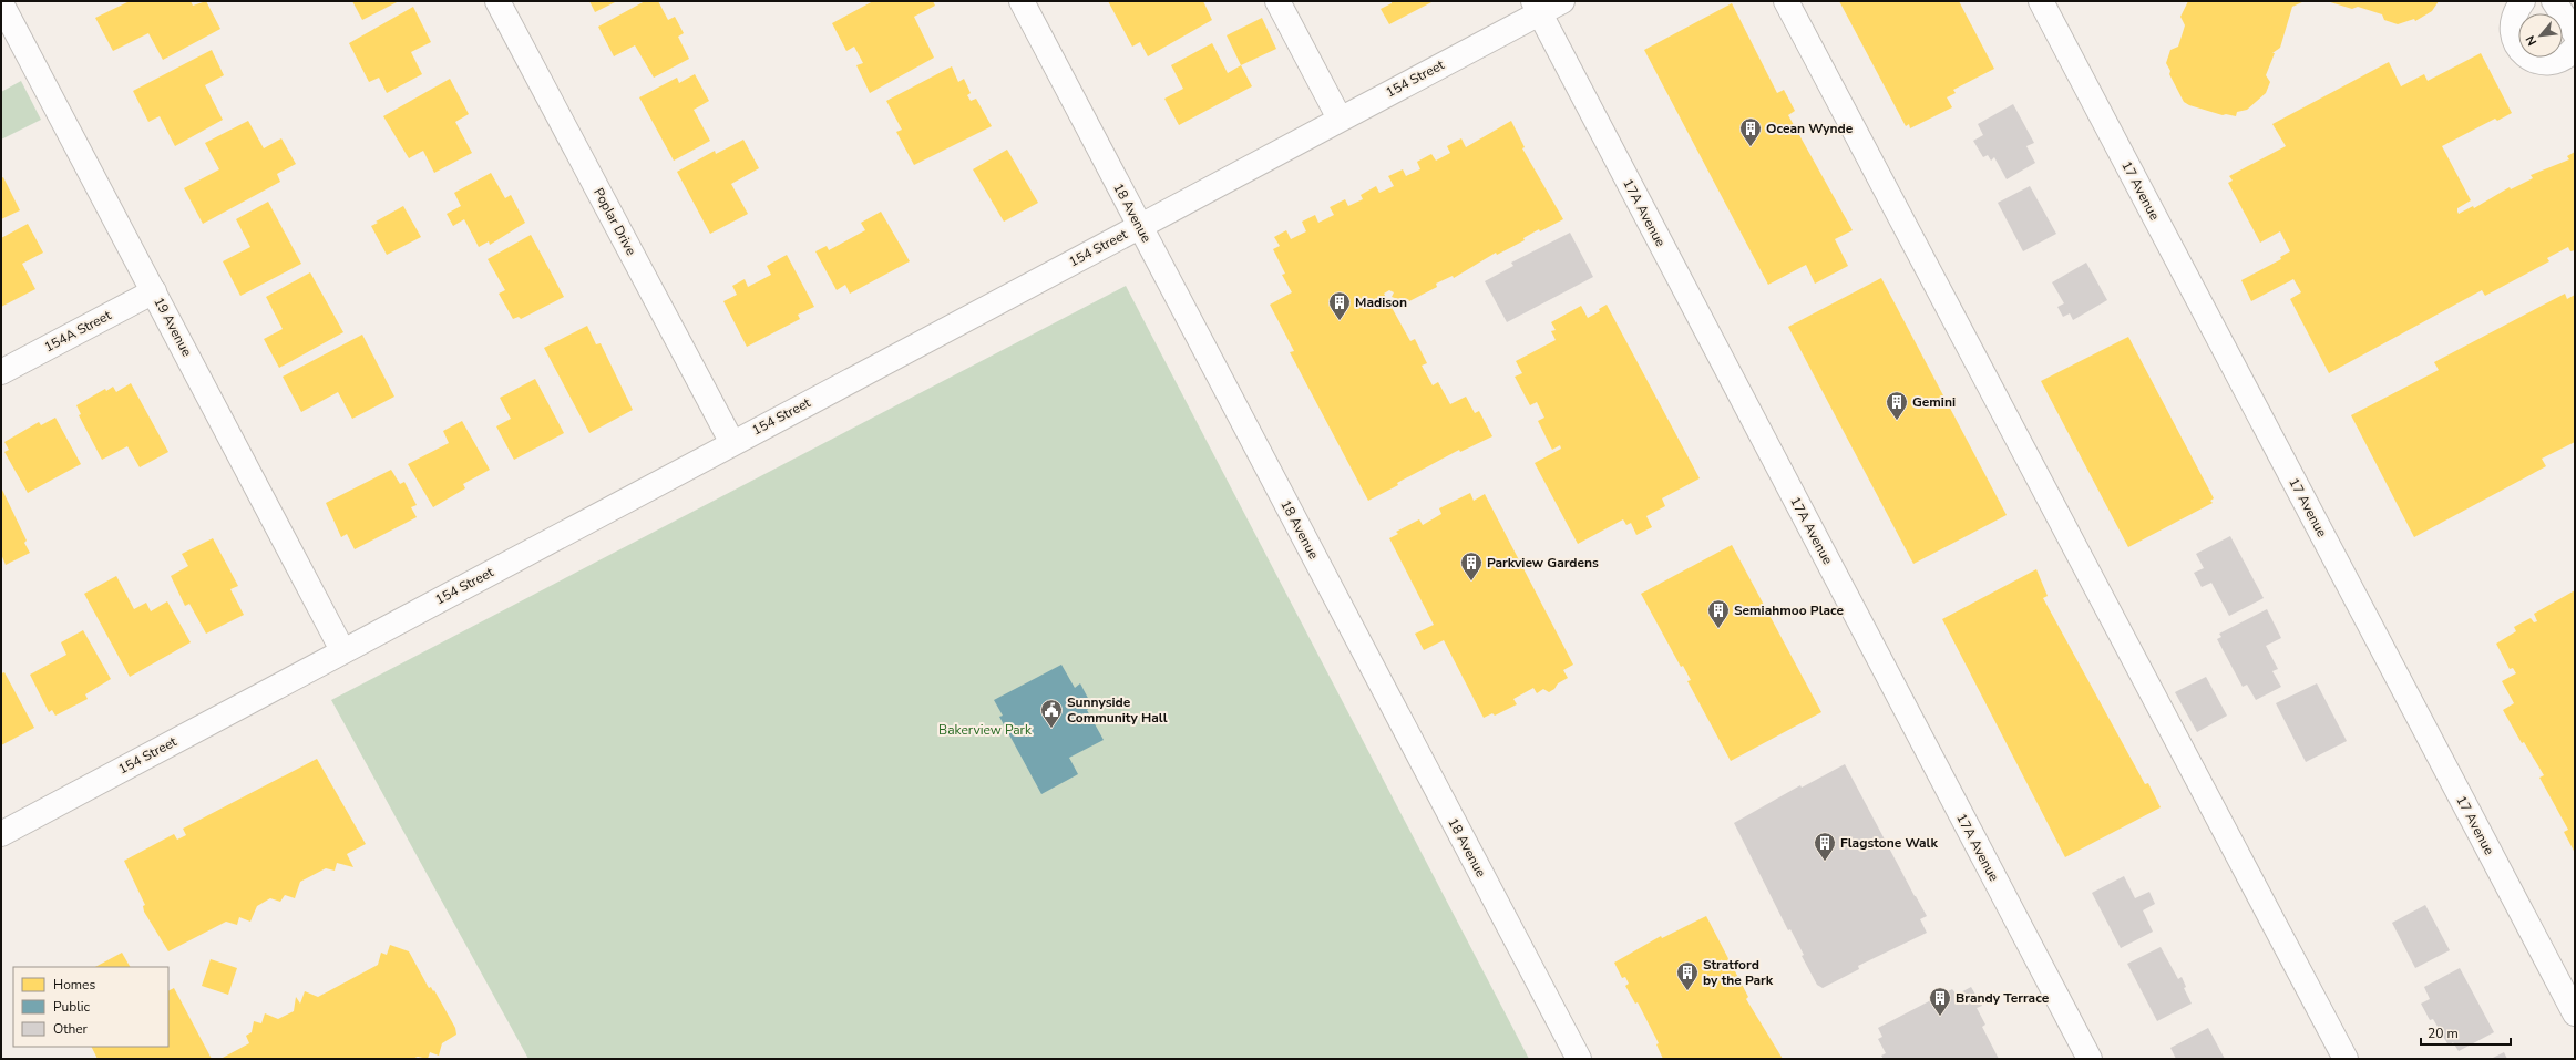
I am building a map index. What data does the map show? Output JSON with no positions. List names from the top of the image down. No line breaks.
{"streets":{"street":["154 Street","17 Avenue","18 Avenue","17A Avenue","Poplar Drive","19 Avenue","154A Street"]},"crossings":[["154 Street","18 Avenue"],["154 Street","17A Avenue"],["154 Street","Poplar Drive"],["154 Street","19 Avenue"],["19 Avenue","154A Street"]],"parks":["Bakerview Park"],"places":{"building":["Ocean Wynde","Madison","Gemini","Parkview Gardens","Semiahmoo Place","Flagstone Walk","Stratford by the Park","Brandy Terrace"],"public building":["Sunnyside Community Hall"]},"legend":["Homes","Public","Other"],"scale_bar":"20 m","north":"bottom left"}
